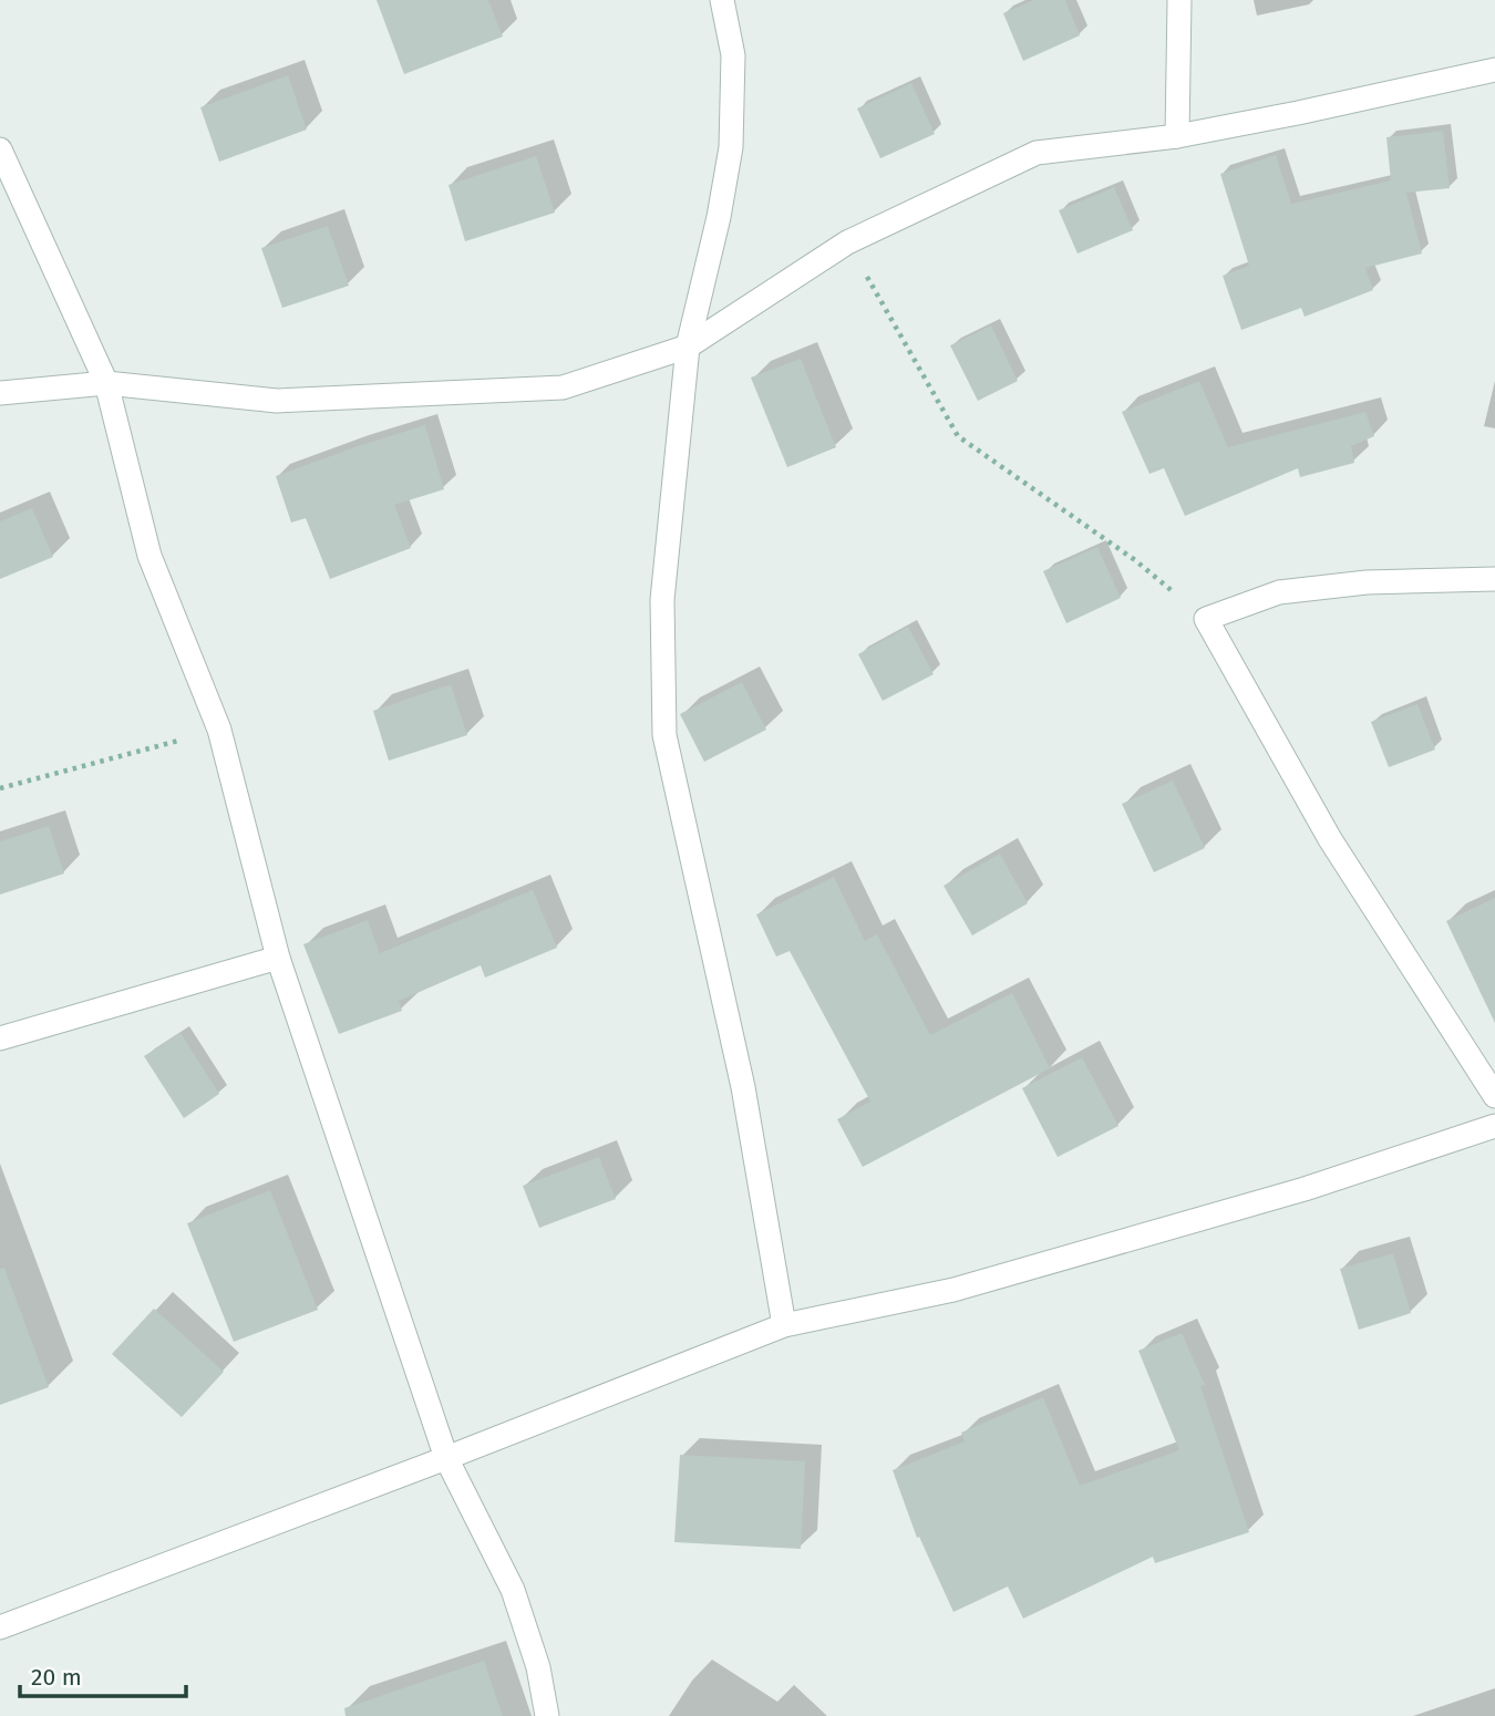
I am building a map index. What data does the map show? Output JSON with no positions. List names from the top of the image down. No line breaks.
{"scale_bar":"20 m"}
